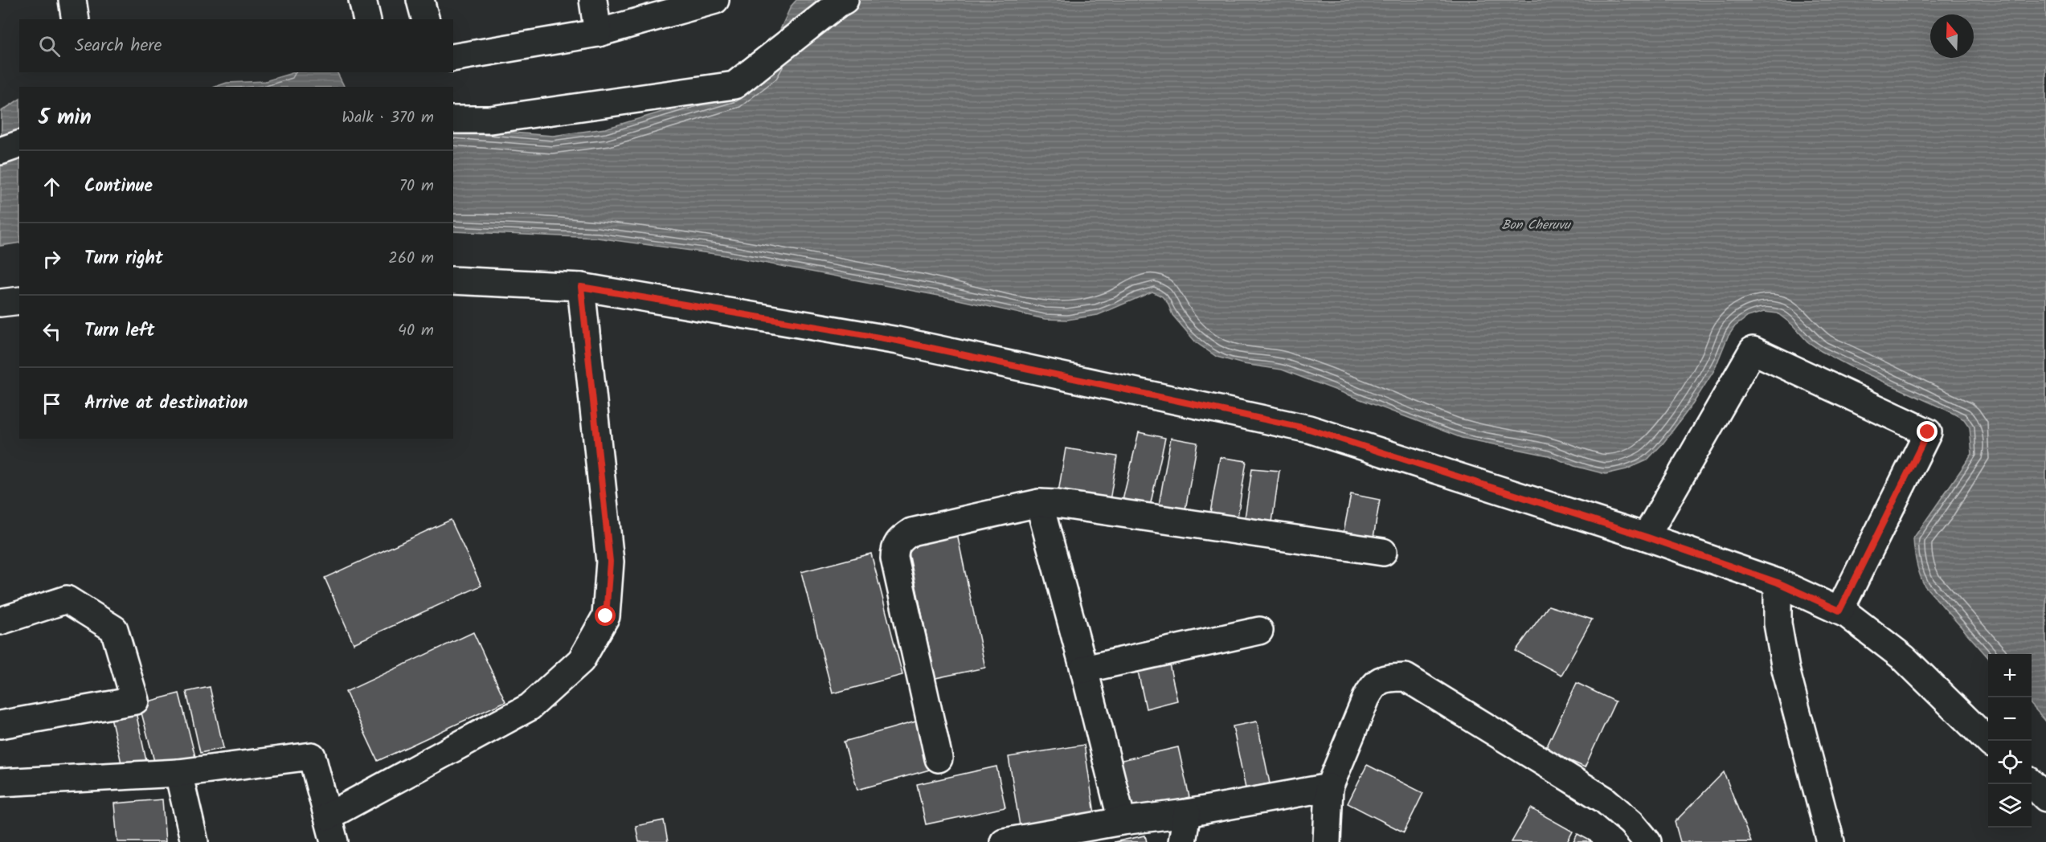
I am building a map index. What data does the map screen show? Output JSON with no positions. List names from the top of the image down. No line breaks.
{"water":["Bon Cheruvu"],"north":"top","page":{"search":"Search here","heading":["5 min","Walk · 370 m"],"list":[["Continue","70 m"],["Turn right","260 m"],["Turn left","40 m"],"Arrive at destination"],"map_buttons":["+","−"]}}
